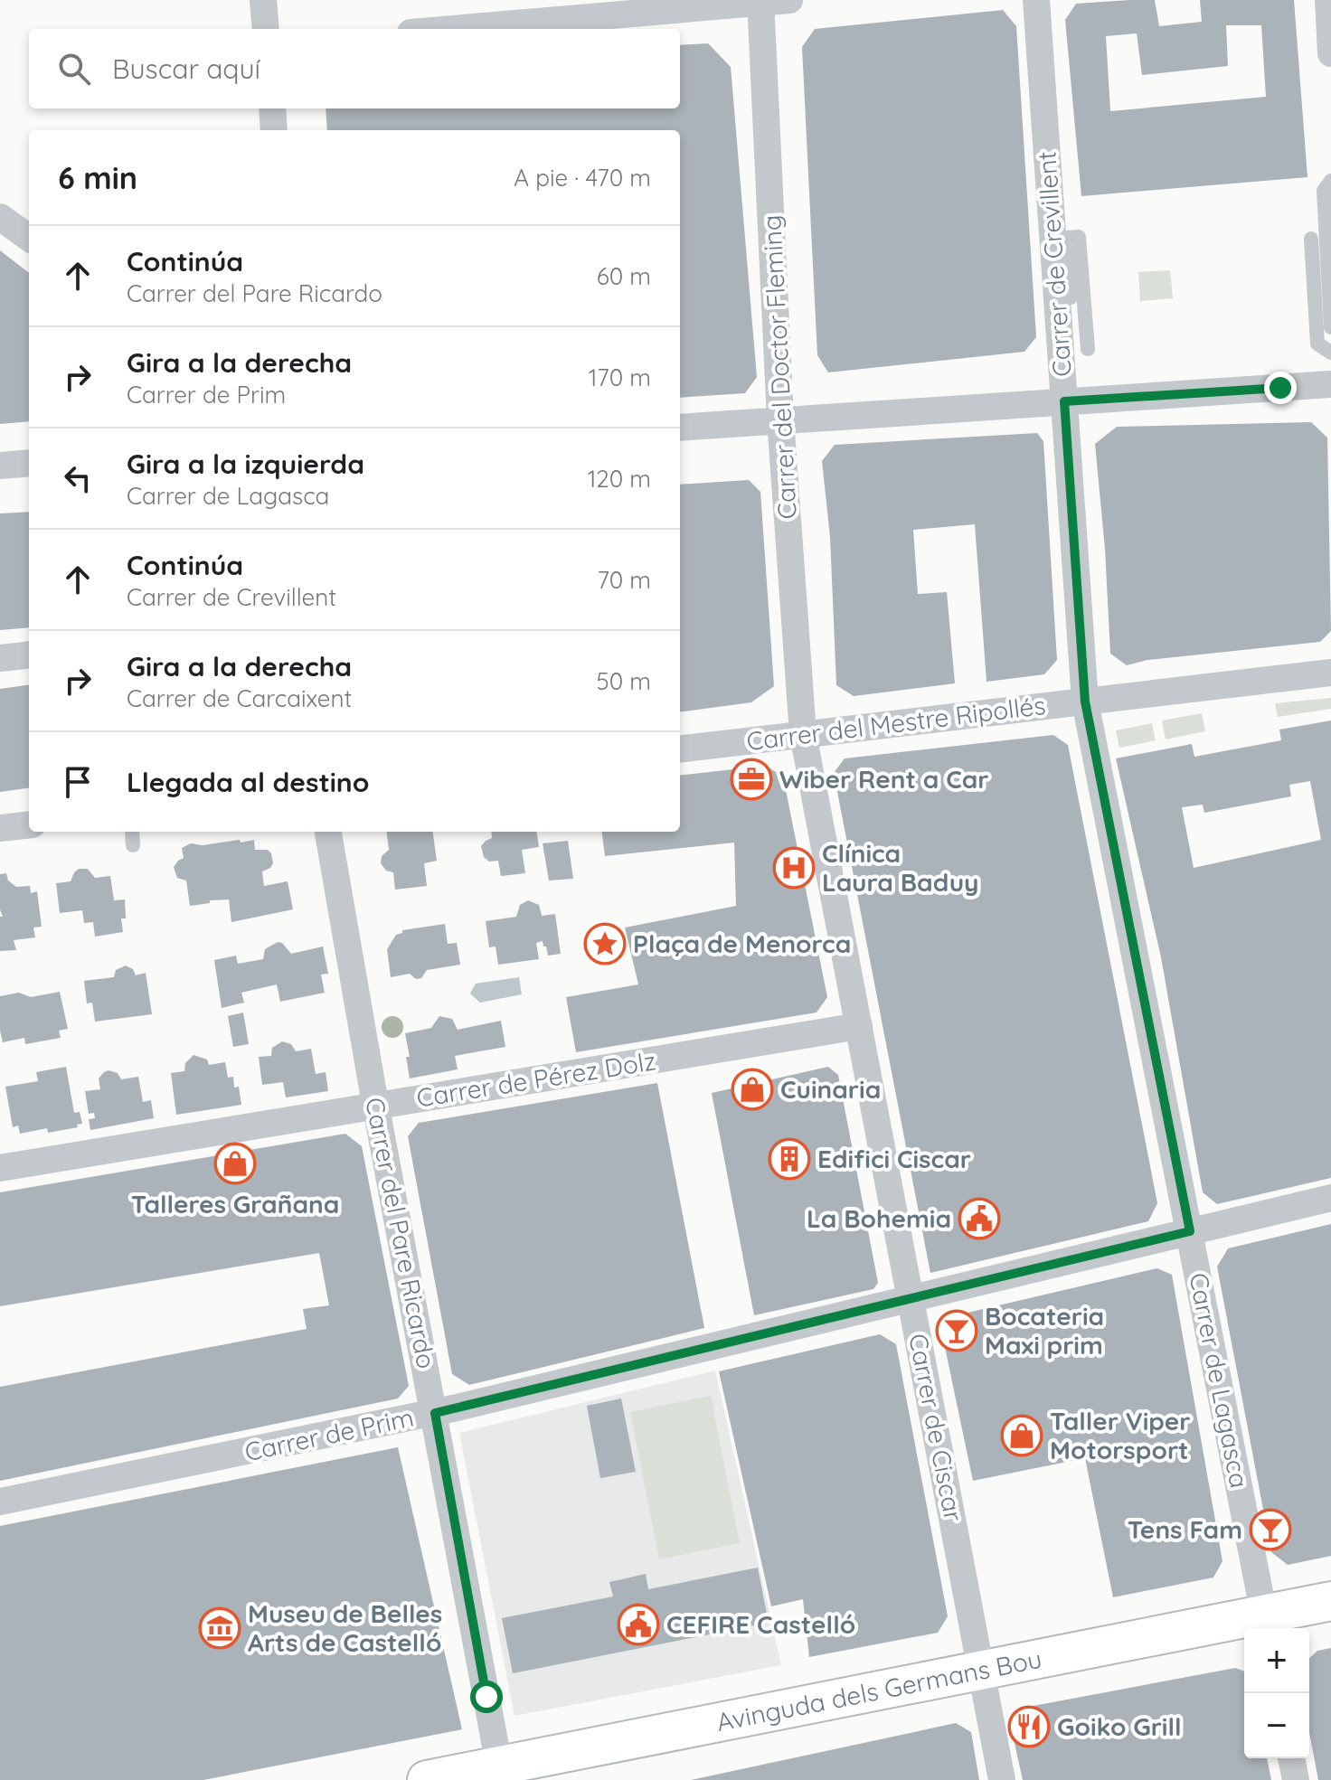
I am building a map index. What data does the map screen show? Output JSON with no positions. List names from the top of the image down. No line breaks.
{"streets":{"street":["Carrer de Crevillent","Carrer del Doctor Fleming","Carrer del Mestre Ripollés","Carrer de Pérez Dolz","Carrer del Pare Ricardo","Carrer de Lagasca","Carrer de Ciscar","Carrer de Prim","Avinguda dels Germans Bou"]},"crossings":[["Carrer de Crevillent","Carrer del Mestre Ripollés"],["Carrer de Crevillent","Carrer de Lagasca"],["Carrer del Doctor Fleming","Carrer del Mestre Ripollés"],["Carrer del Doctor Fleming","Carrer de Ciscar"],["Carrer del Mestre Ripollés","Carrer de Lagasca"],["Carrer del Mestre Ripollés","Carrer de Ciscar"],["Carrer de Pérez Dolz","Carrer del Pare Ricardo"],["Carrer de Pérez Dolz","Carrer de Ciscar"],["Carrer del Pare Ricardo","Carrer de Prim"],["Carrer del Pare Ricardo","Avinguda dels Germans Bou"],["Carrer de Lagasca","Carrer de Prim"],["Carrer de Lagasca","Avinguda dels Germans Bou"],["Carrer de Ciscar","Carrer de Prim"],["Carrer de Ciscar","Avinguda dels Germans Bou"]],"places":{"office":["Wiber Rent a Car"],"hospital":["Clínica Laura Baduy"],"place":["Plaça de Menorca"],"shop":["Cuinaria","Talleres Grañana","Taller Viper Motorsport"],"building":["Edifici Ciscar"],"public building":["La Bohemia","CEFIRE Castelló"],"bar":["Bocateria Maxi prim","Tens Fam"],"museum":["Museu de Belles Arts de Castelló"],"restaurant":["Goiko Grill"]},"page":{"search":"Buscar aquí","heading":["6 min","A pie · 470 m"],"list":[["Continúa","Carrer del Pare Ricardo","60 m"],["Gira a la derecha","Carrer de Prim","170 m"],["Gira a la izquierda","Carrer de Lagasca","120 m"],["Continúa","Carrer de Crevillent","70 m"],["Gira a la derecha","Carrer de Carcaixent","50 m"],"Llegada al destino"],"map_buttons":["+","−"]}}
